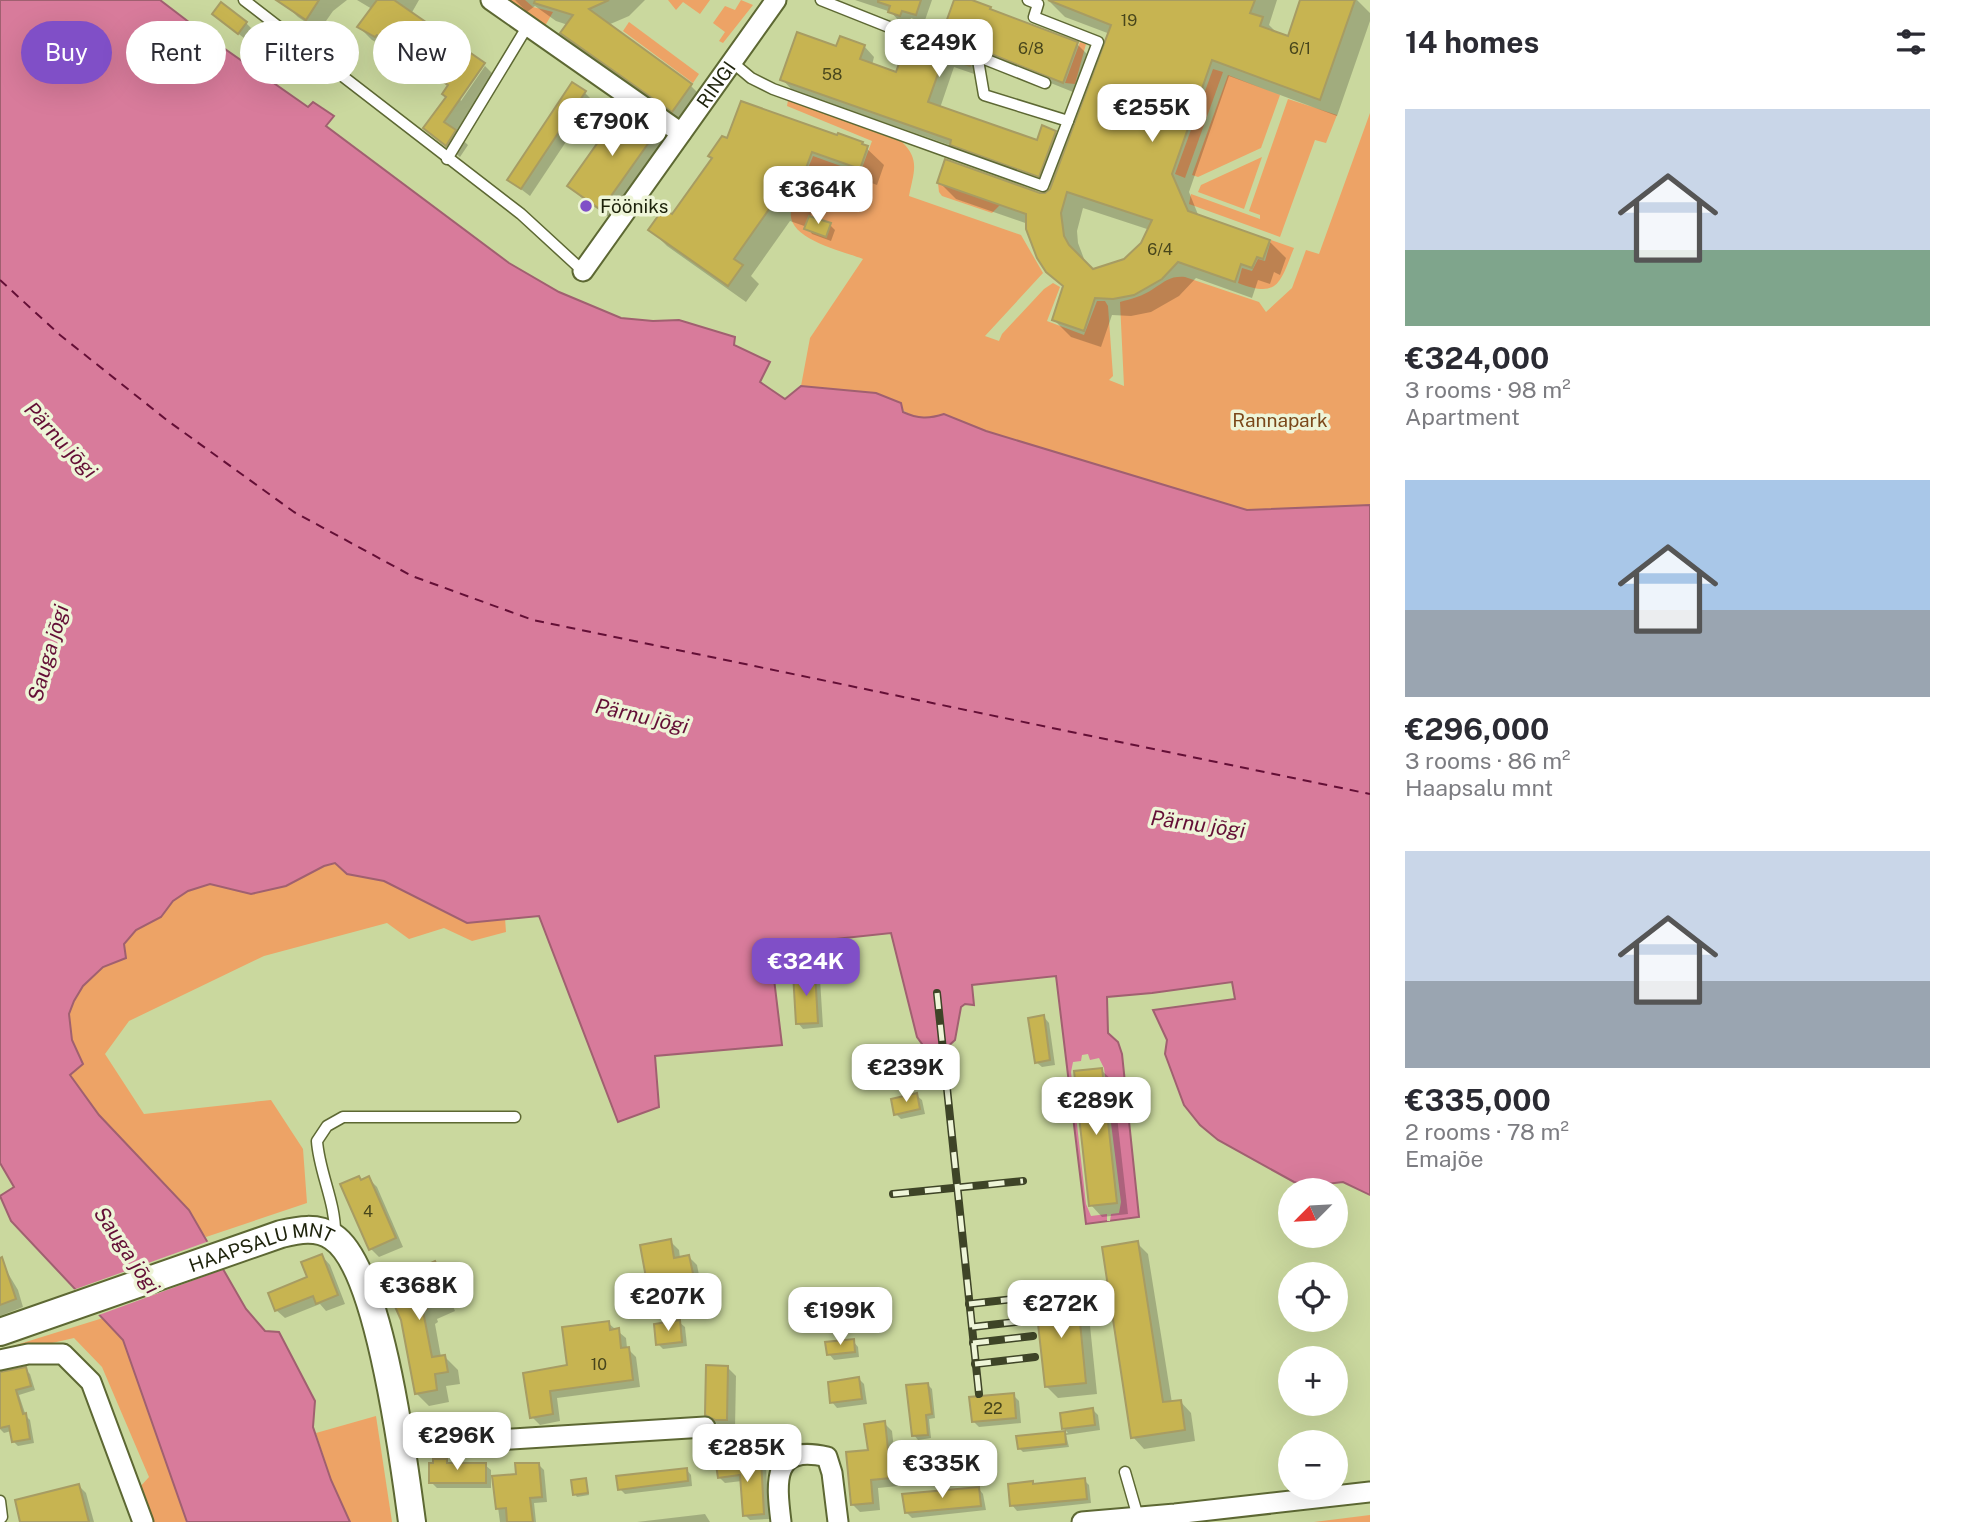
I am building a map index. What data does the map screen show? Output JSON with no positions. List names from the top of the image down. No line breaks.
{"streets":{"main road":["HAAPSALU MNT"],"street":["RINGI"]},"water":["Pärnu jõgi","Sauga jõgi"],"parks":["Rannapark"],"places":["Fööniks"],"house_numbers":["19","6/8","6/1","58","6/4","4","10","22"],"north":"bottom left","page":{"heading":"14 homes","price":["€249K","€255K","€790K","€364K","€324K","€239K","€289K","€368K","€207K","€272K","€199K","€296K","€285K","€335K"],"chip":["Buy","Rent","Filters","New"],"list":[{"name":"€324,000","note":"3 rooms · 98 m² · Apartment"},{"name":"€296,000","note":"3 rooms · 86 m² · Haapsalu mnt"},{"name":"€335,000","note":"2 rooms · 78 m² · Emajõe"}],"map_buttons":["+","−"]}}
